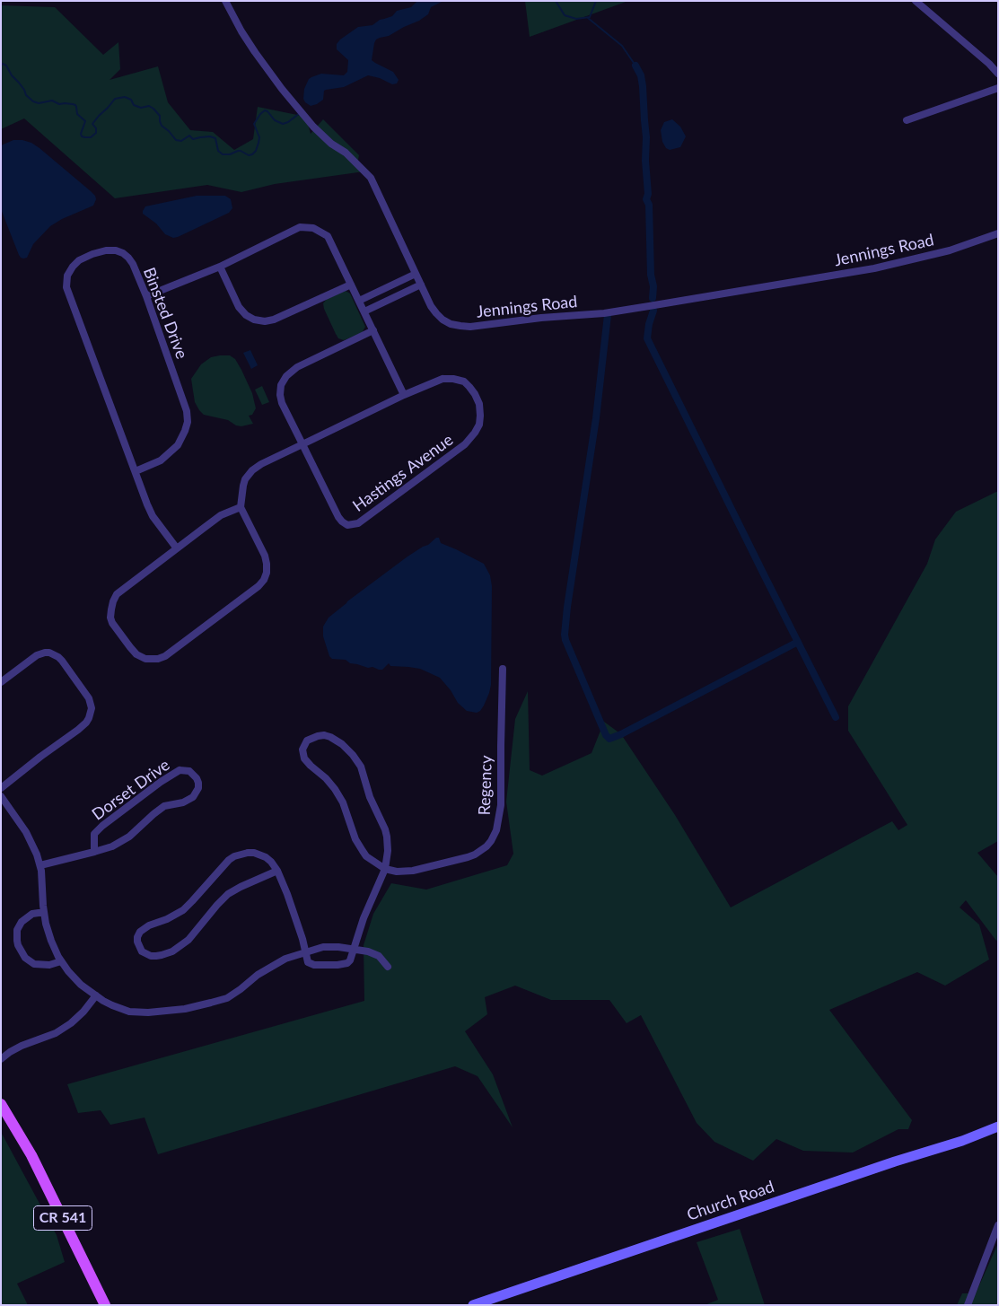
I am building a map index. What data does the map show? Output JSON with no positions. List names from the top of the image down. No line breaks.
{"streets":{"main road":["Church Road","CR 541"],"street":["Jennings Road","Binsted Drive","Hastings Avenue","Regency","Dorset Drive"]}}
